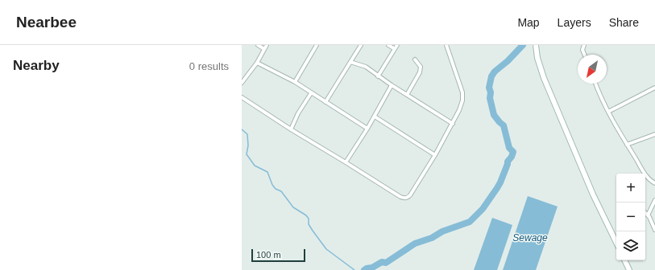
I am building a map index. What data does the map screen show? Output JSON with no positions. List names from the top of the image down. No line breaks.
{"water":["Sewage"],"scale_bar":"100 m","north":"bottom left","page":{"header":"Nearbee","nav":["Map","Layers","Share"],"heading":["Nearby","0 results"],"map_buttons":["+","−"],"scale":"100 m"}}
